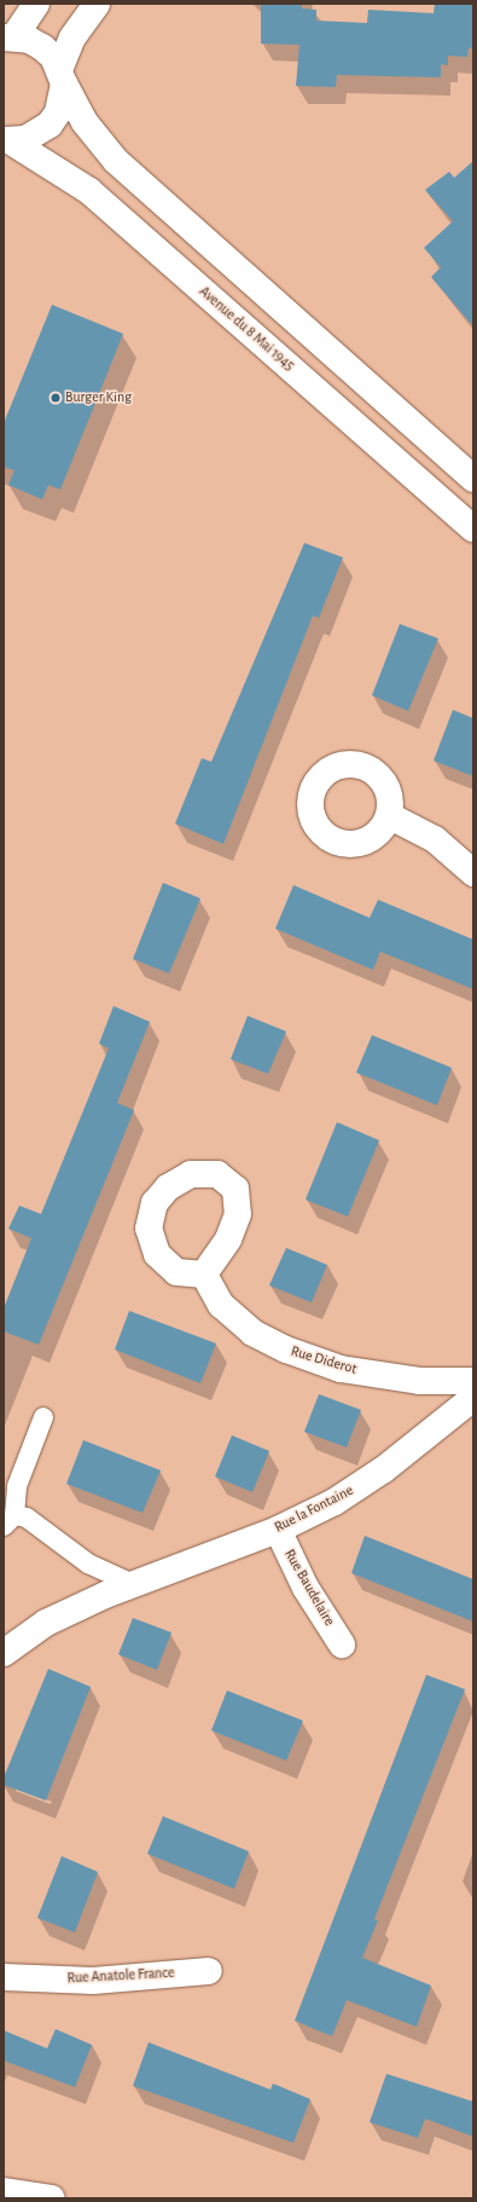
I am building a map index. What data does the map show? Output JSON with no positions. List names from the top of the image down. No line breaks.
{"streets":{"street":["Avenue du 8 Mai 1945","Rue Diderot","Rue la Fontaine","Rue Baudelaire","Rue Anatole France"]},"crossings":[["Rue la Fontaine","Rue Baudelaire"]],"places":["Burger King"]}
